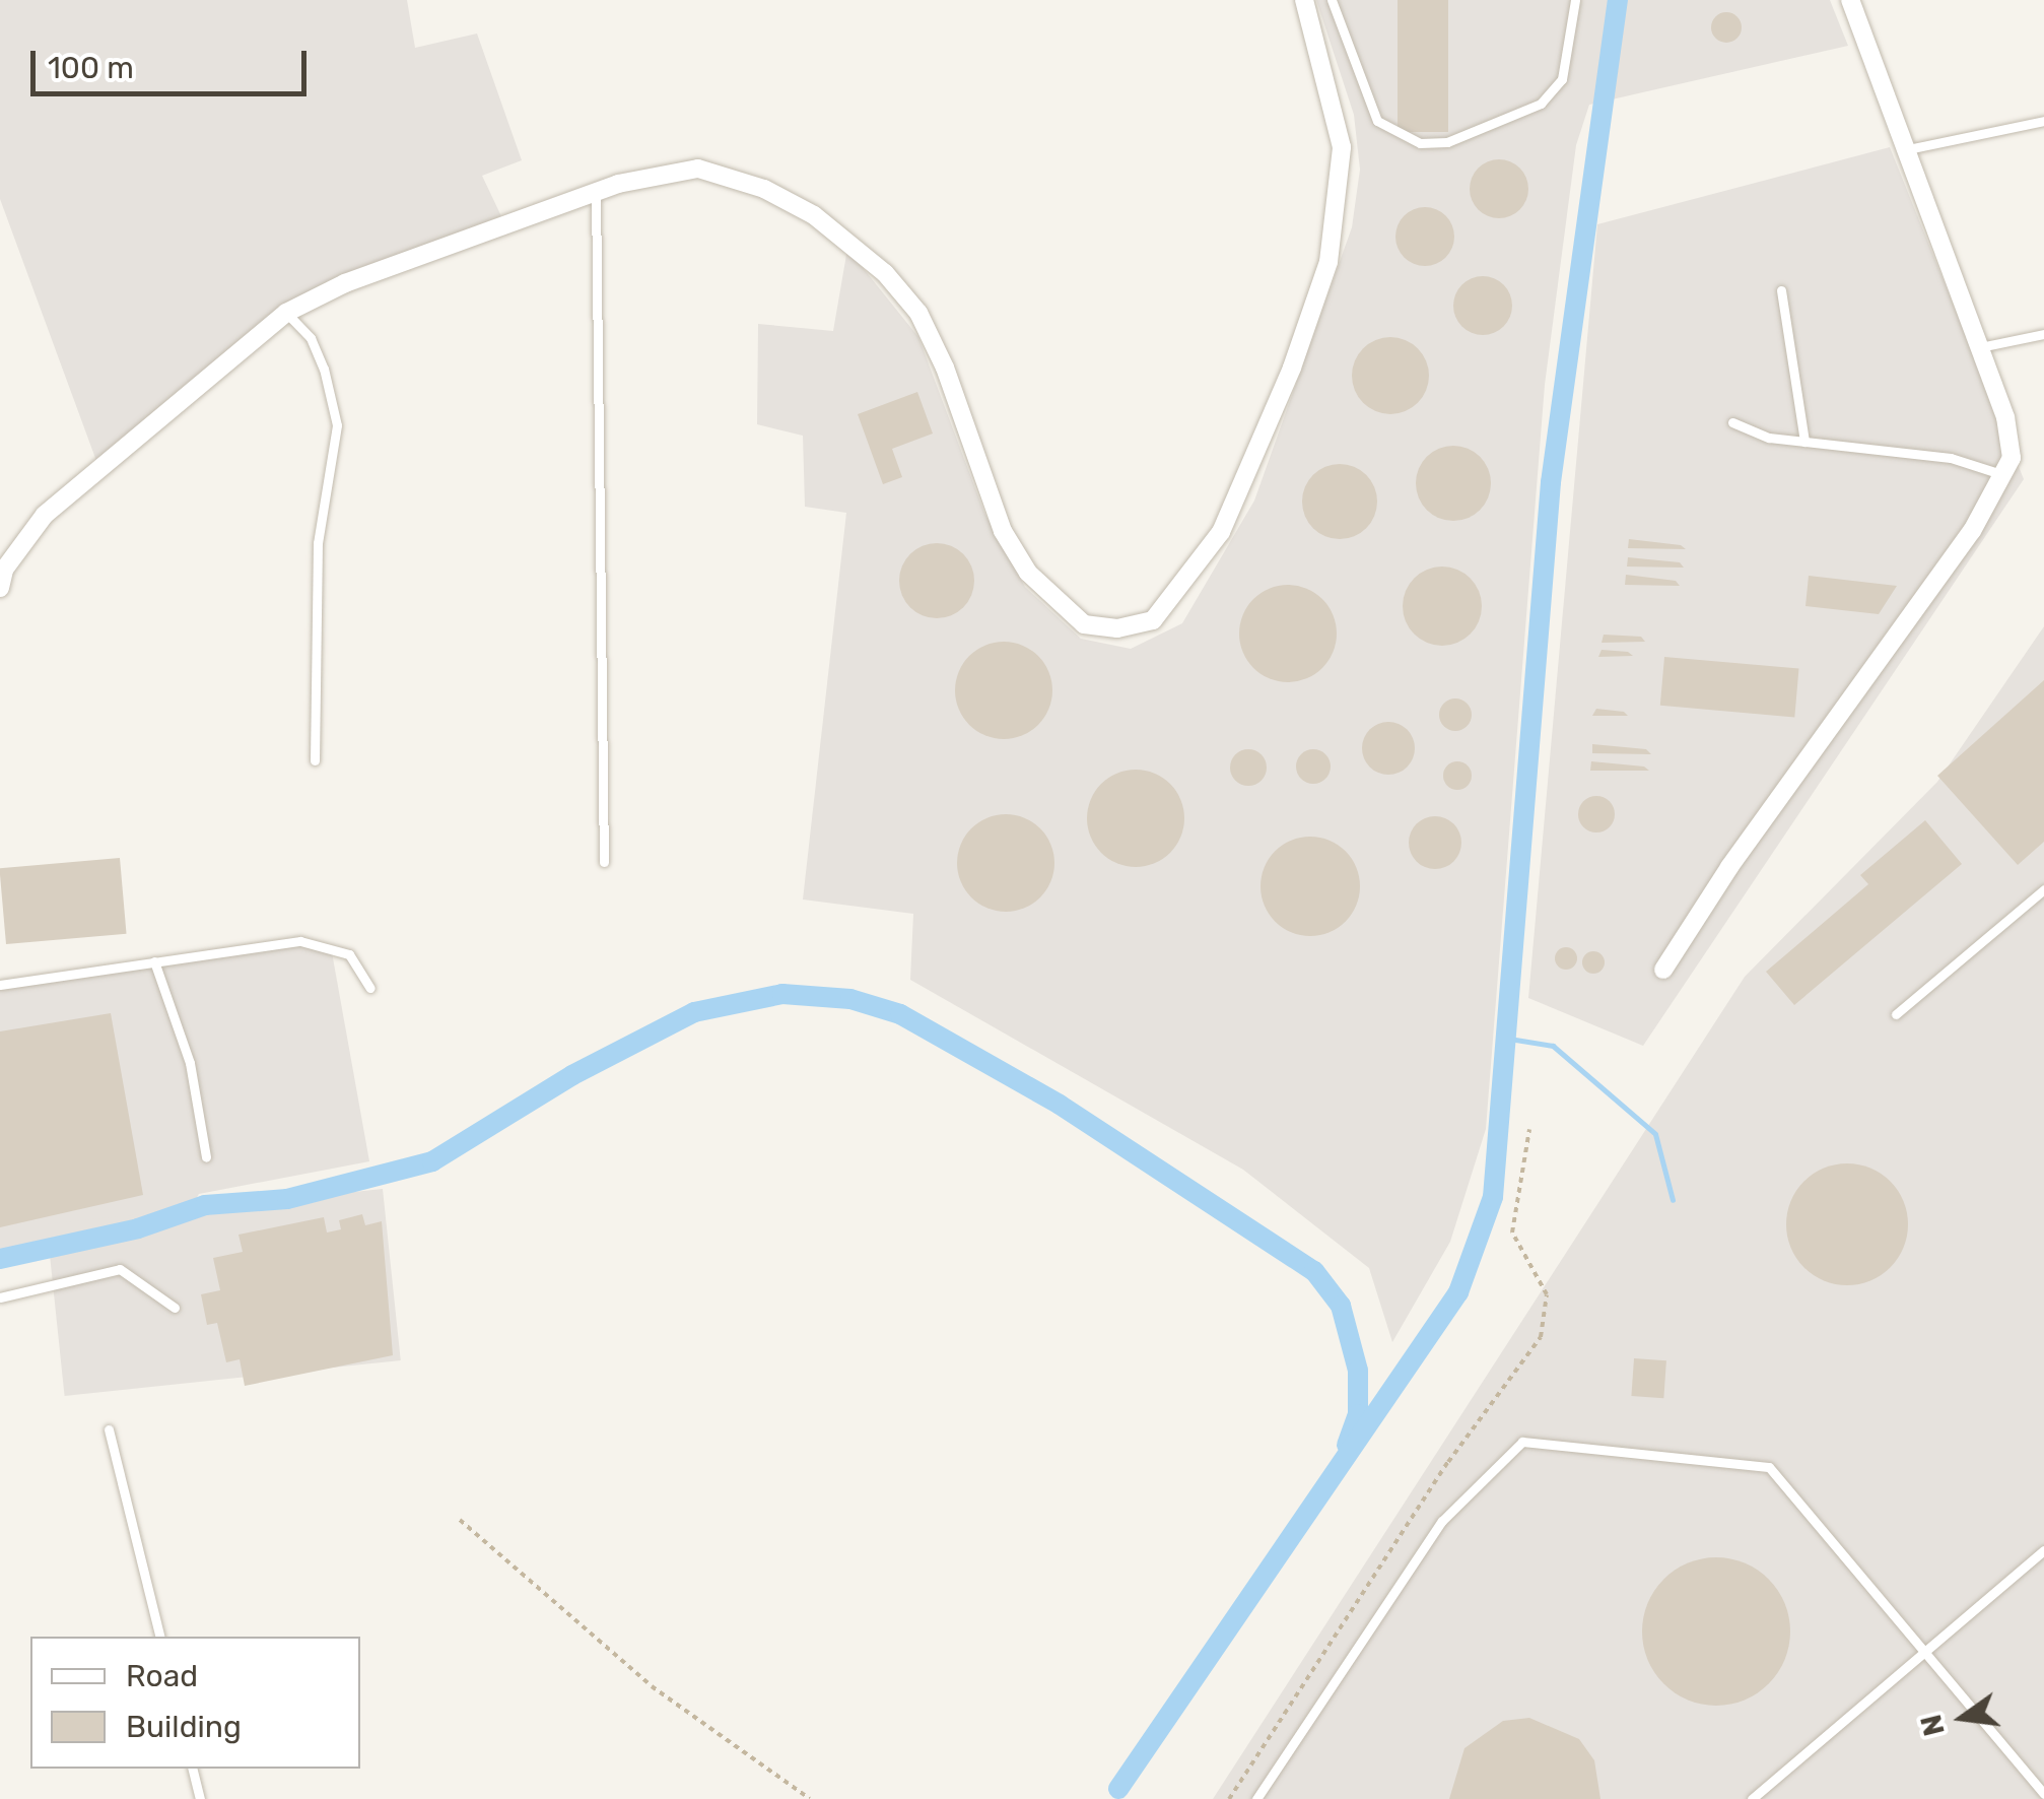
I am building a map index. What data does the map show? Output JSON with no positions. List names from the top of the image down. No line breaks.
{"legend":["Road","Building"],"scale_bar":"100 m","north":"left"}
